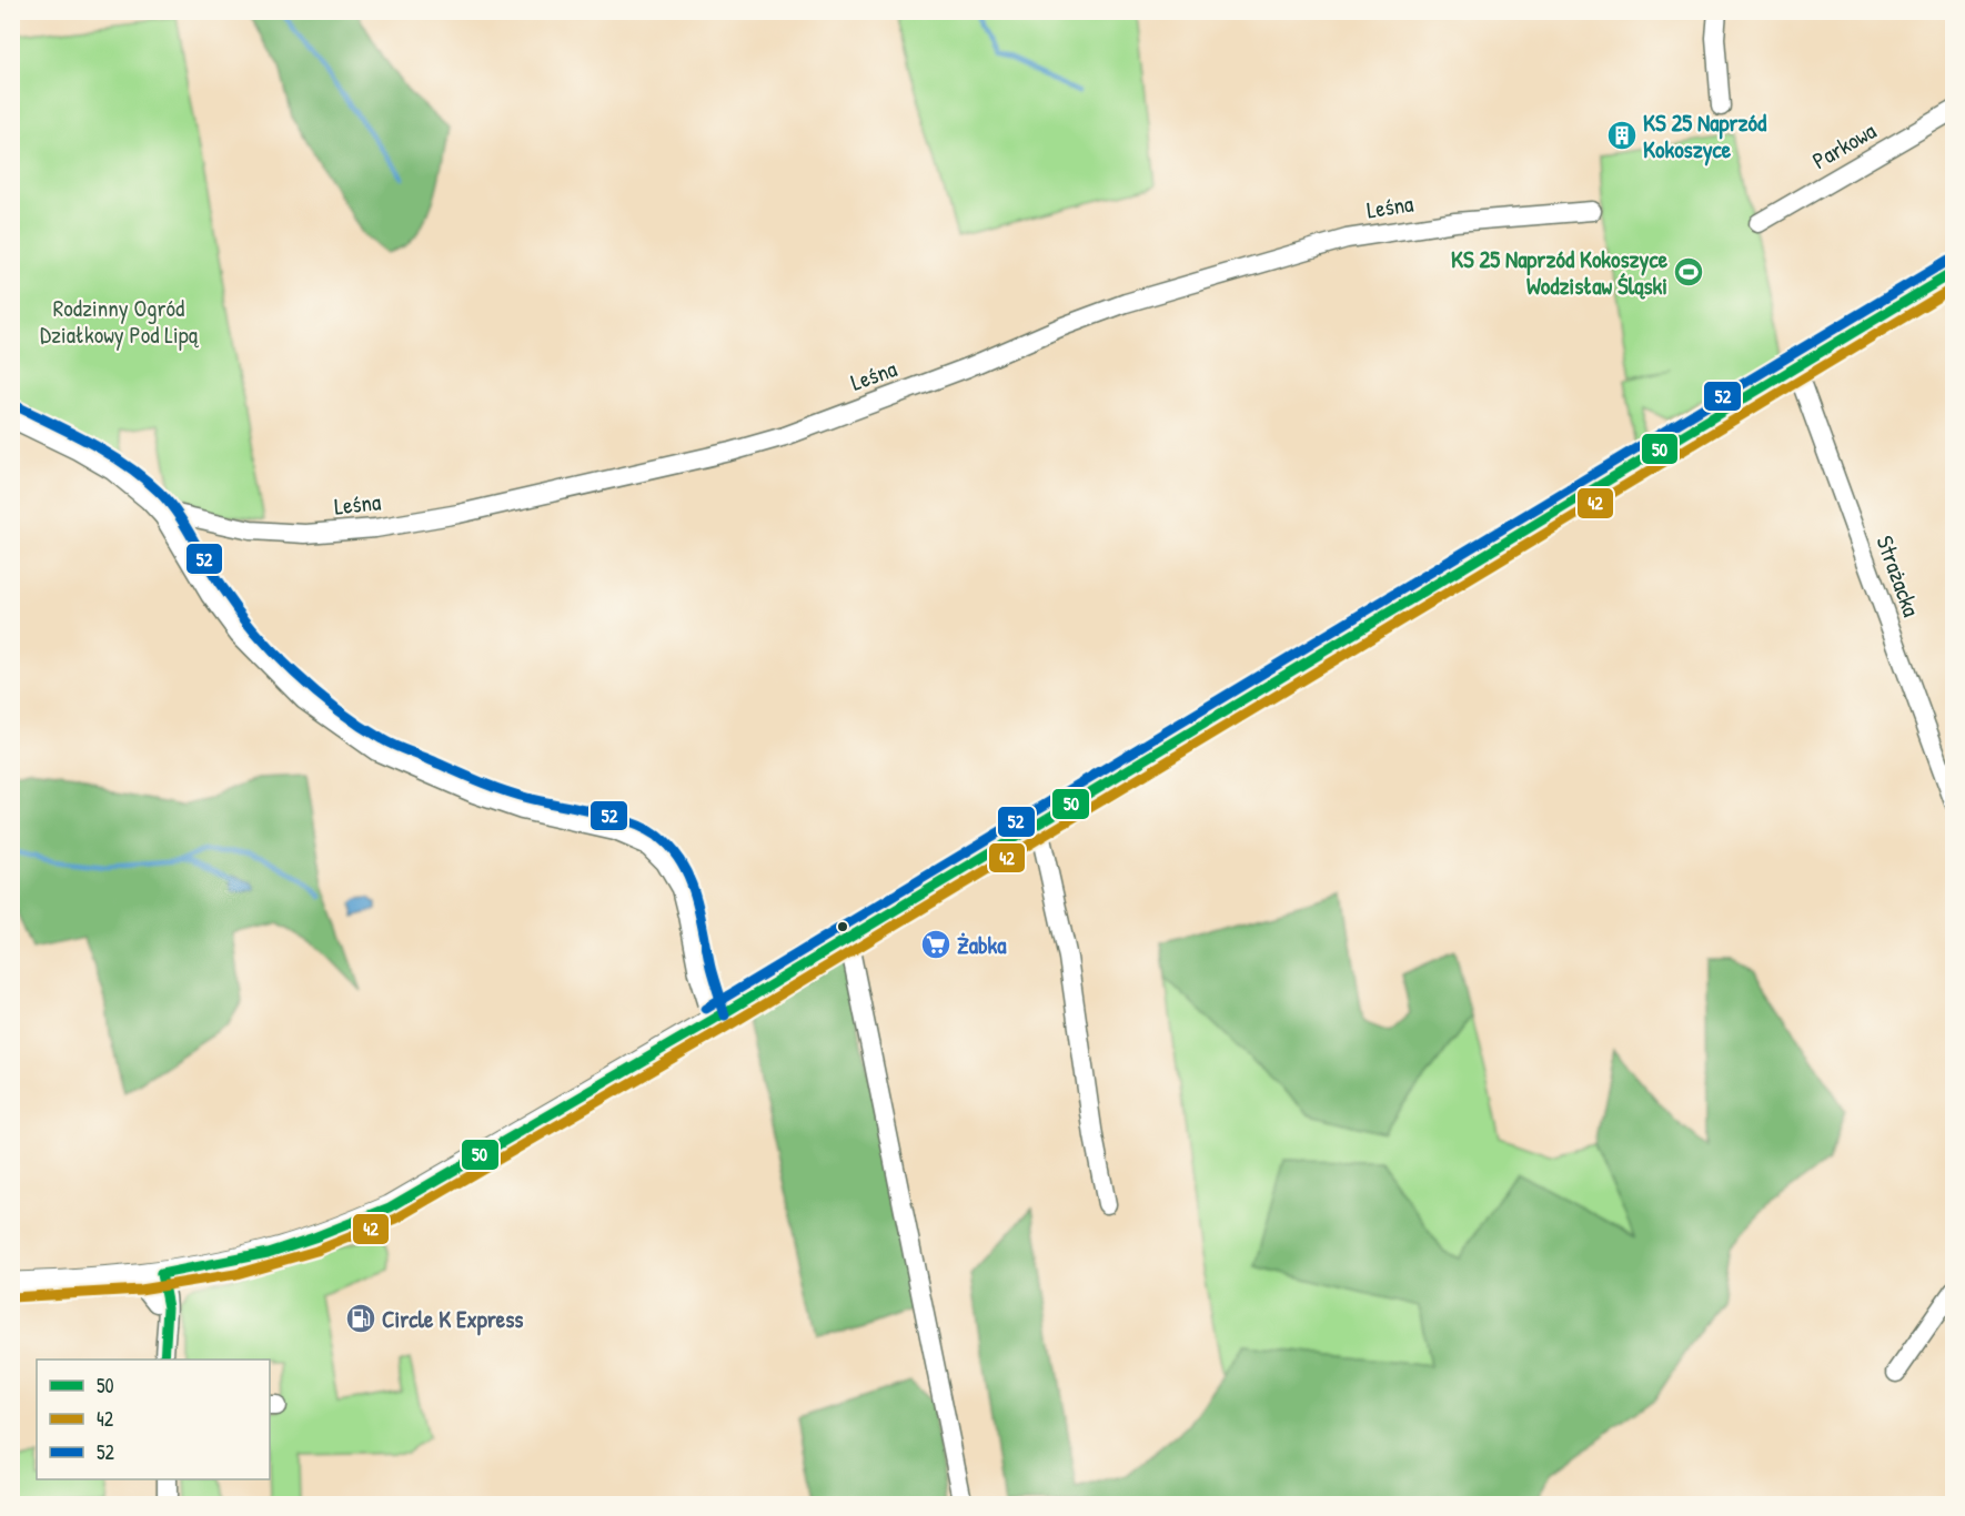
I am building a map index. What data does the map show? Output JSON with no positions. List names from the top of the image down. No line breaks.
{"streets":{"street":["Parkowa","Leśna","Strażacka"]},"parks":["Rodzinny Ogród Działkowy Pod Lipą"],"places":{"building":["KS 25 Naprzód Kokoszyce"],"sports":["KS 25 Naprzód Kokoszyce Wodzisław Śląski"],"supermarket":["Żabka"],"fuel station":["Circle K Express"]},"lines":["transit line 52","transit line 50","transit line 42"],"legend":["50","42","52"]}
